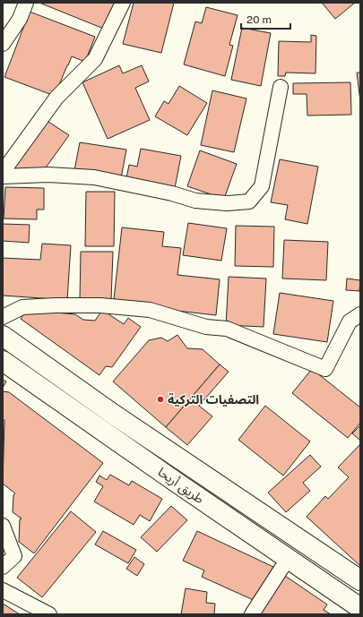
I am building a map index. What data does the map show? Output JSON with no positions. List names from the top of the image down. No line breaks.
{"streets":{"main road":["طريق أريحا"]},"places":["التصفيات التركية"],"scale_bar":"20 m"}
